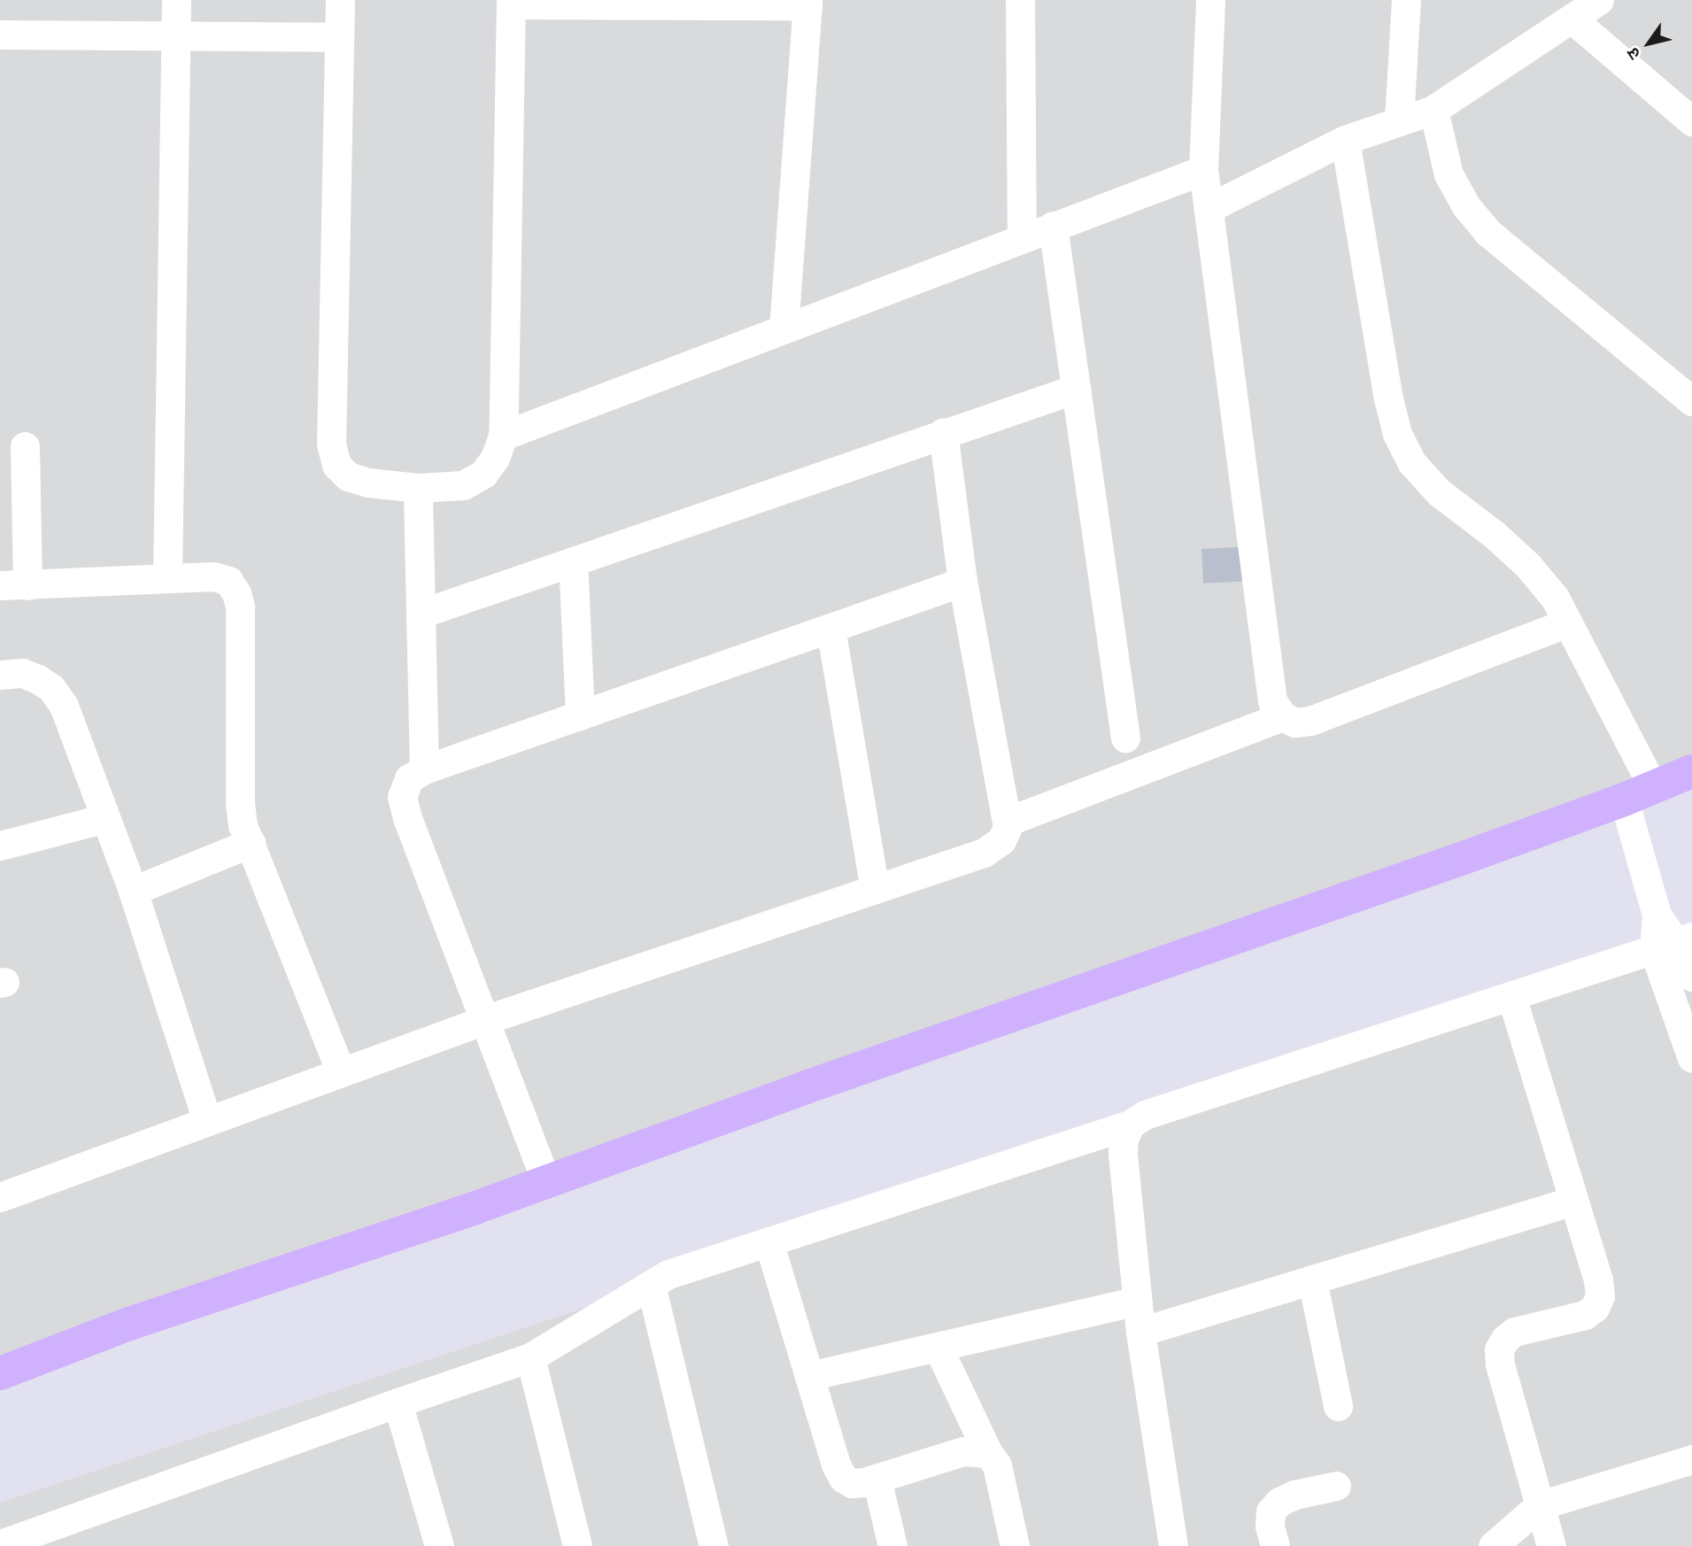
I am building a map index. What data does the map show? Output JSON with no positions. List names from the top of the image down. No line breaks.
{"north":"bottom left"}
